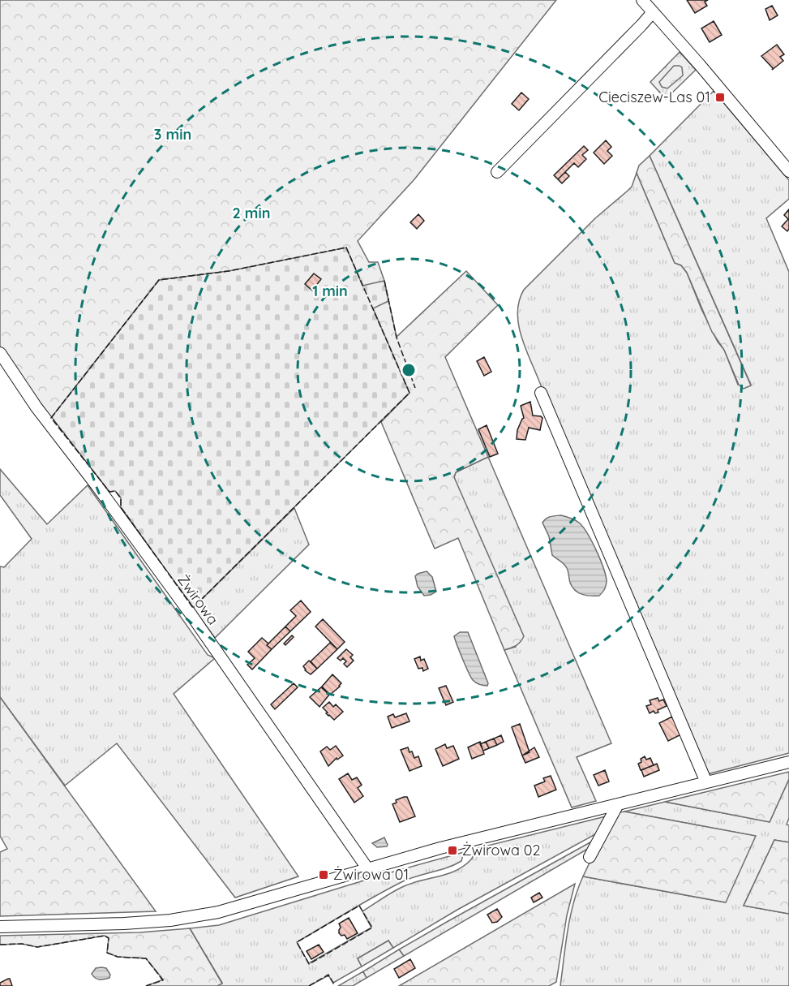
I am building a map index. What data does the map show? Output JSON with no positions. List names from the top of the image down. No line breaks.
{"streets":{"street":["Żwirowa"]},"places":{"transit":["Cieciszew-Las 01","Żwirowa 02","Żwirowa 01"]},"rings":["3 min","2 min","1 min"]}
